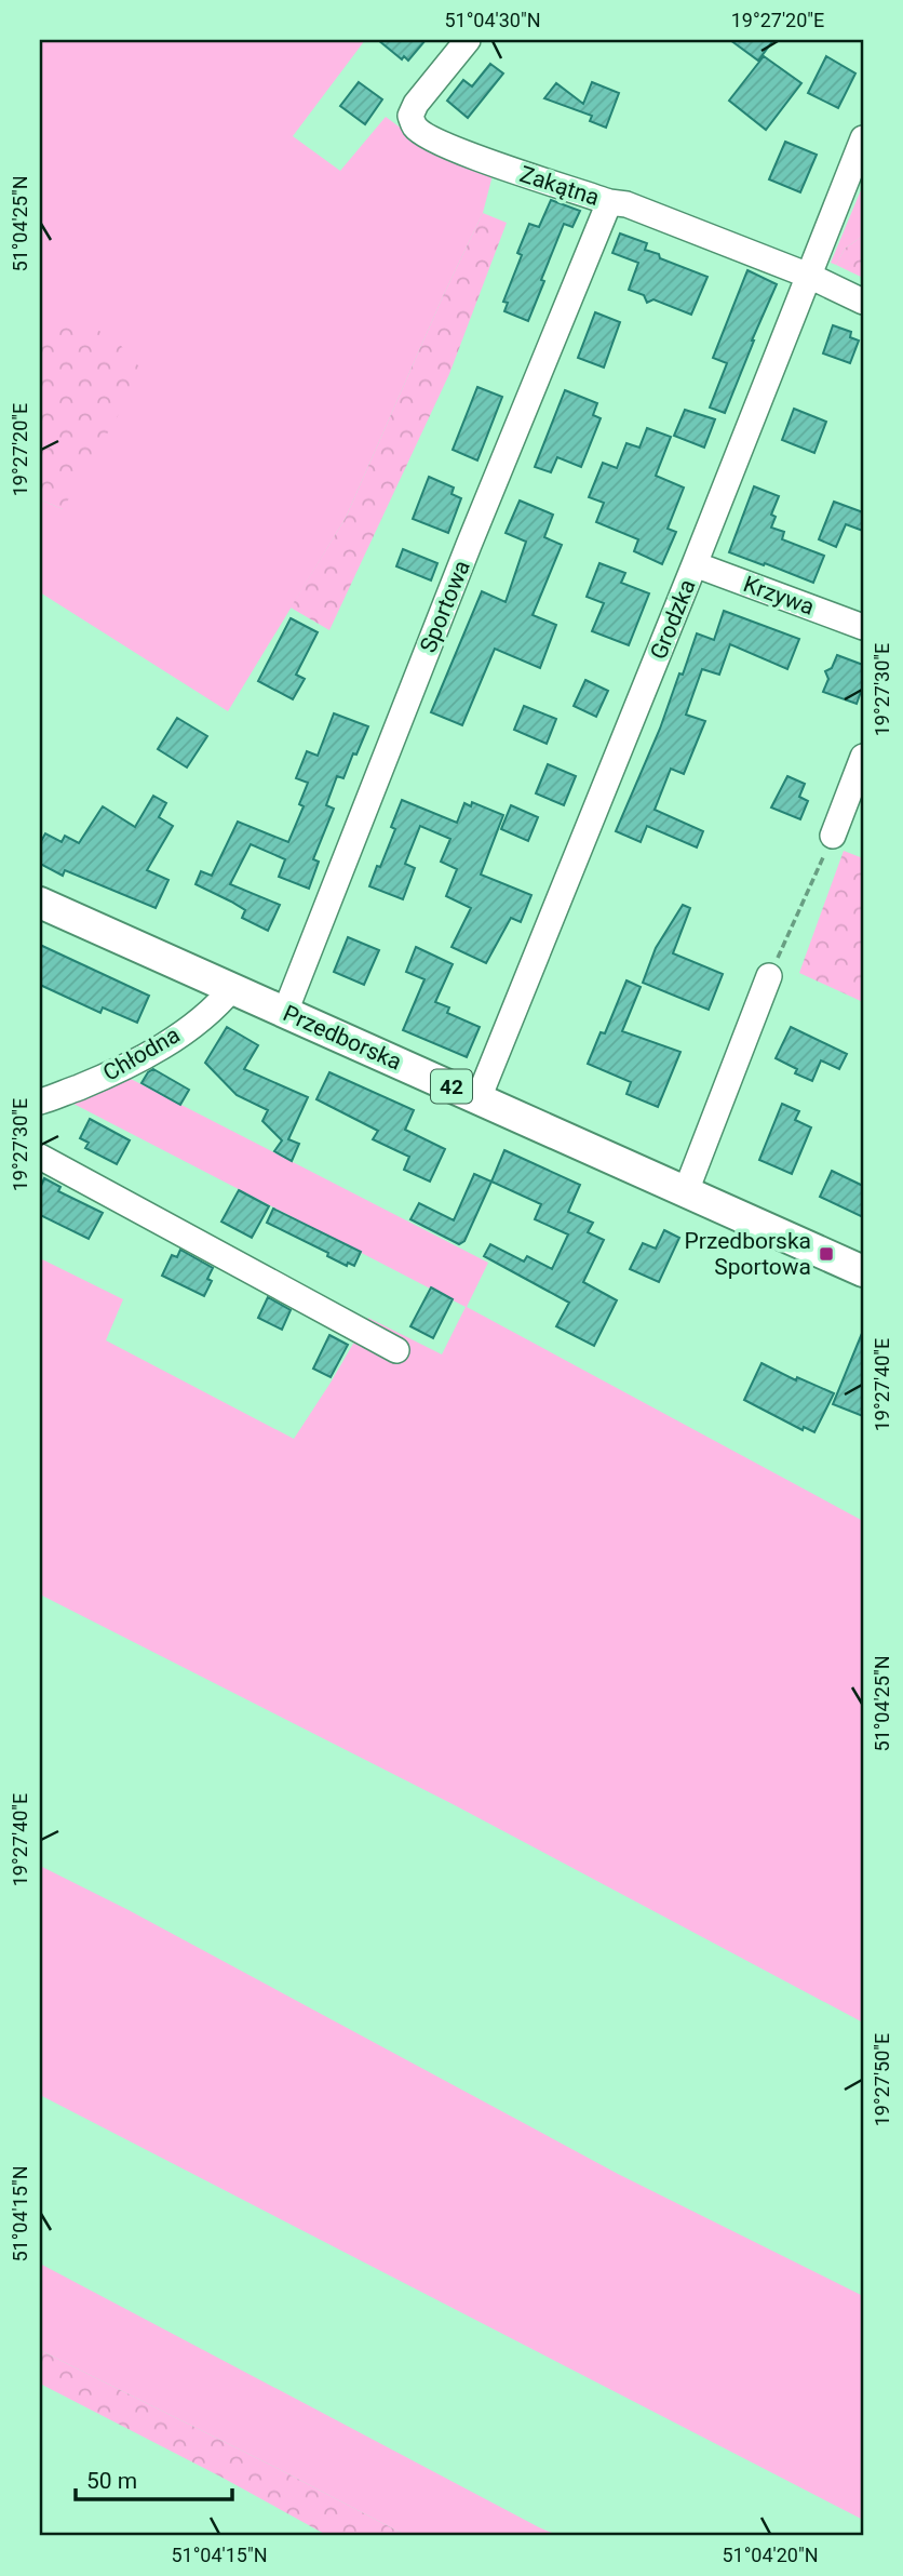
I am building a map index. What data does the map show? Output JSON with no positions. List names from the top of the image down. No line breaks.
{"streets":{"main road":["Przedborska","42"],"street":["Zakątna","Krzywa","Sportowa","Grodzka","Chłodna"]},"crossings":[["Zakątna","Sportowa"],["Zakątna","Grodzka"],["Krzywa","Grodzka"],["Sportowa","Przedborska"],["Grodzka","Przedborska"],["Przedborska","Chłodna"]],"places":{"transit":["Przedborska Sportowa"]},"scale_bar":"50 m","coordinates":["51°04'30\"N","19°27'20\"E","51°04'25\"N","19°27'30\"E","19°27'40\"E","19°27'50\"E","51°04'15\"N","51°04'20\"N"]}
